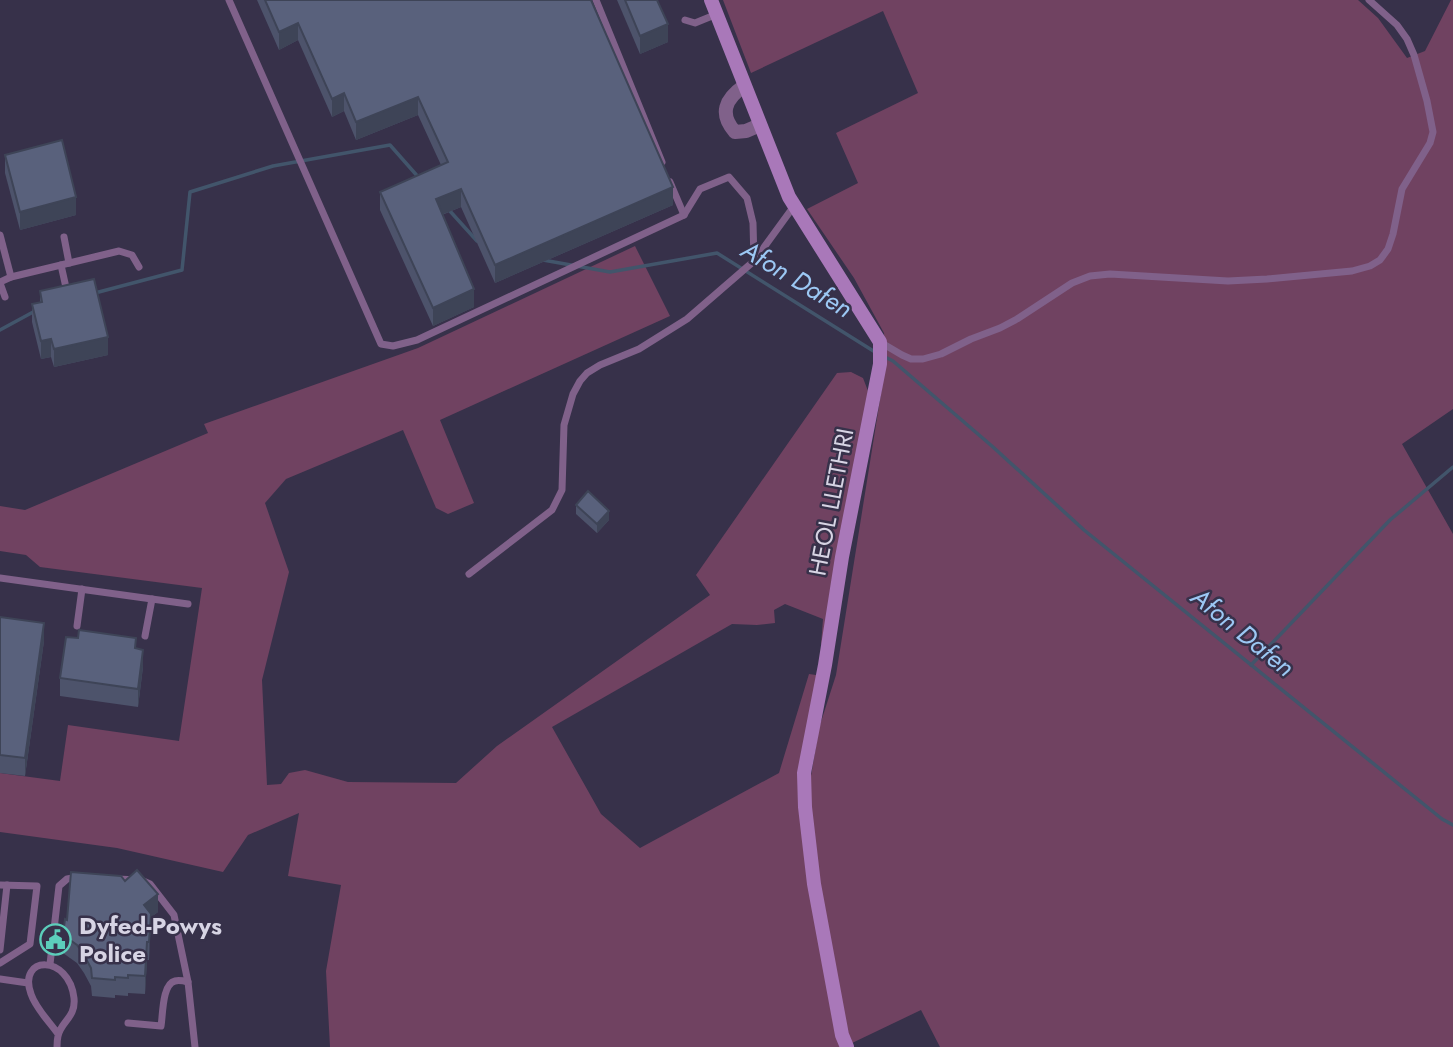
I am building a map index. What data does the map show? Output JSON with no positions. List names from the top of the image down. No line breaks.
{"streets":{"street":["HEOL LLETHRI"]},"water":["Afon Dafen"],"places":{"public building":["Dyfed-Powys Police"]}}
